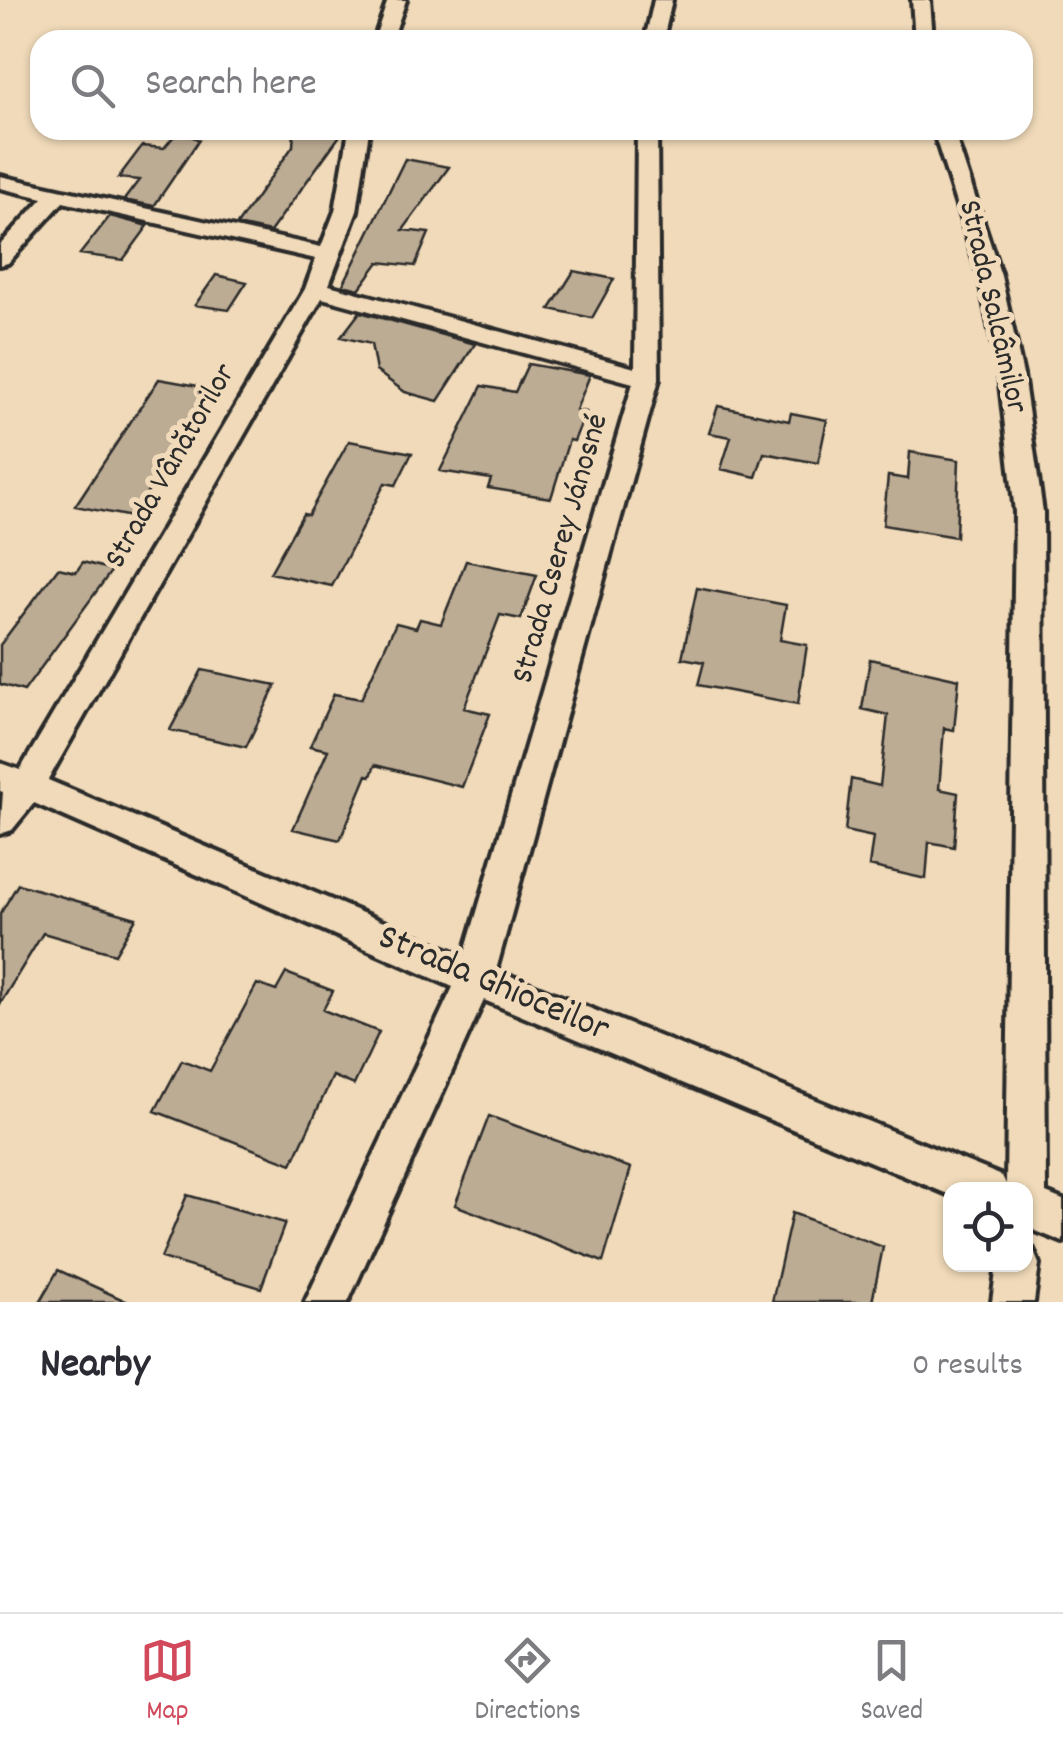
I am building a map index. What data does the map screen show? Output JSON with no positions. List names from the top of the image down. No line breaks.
{"streets":{"street":["Strada Salcâmilor","Strada Vânătorilor","Strada Cserey Jánosné","Strada Ghioceilor"]},"crossings":[["Strada Vânătorilor","Strada Ghioceilor"],["Strada Cserey Jánosné","Strada Ghioceilor"]],"page":{"search":"Search here","heading":["Nearby","0 results"],"nav":["Map","Directions","Saved"]}}
